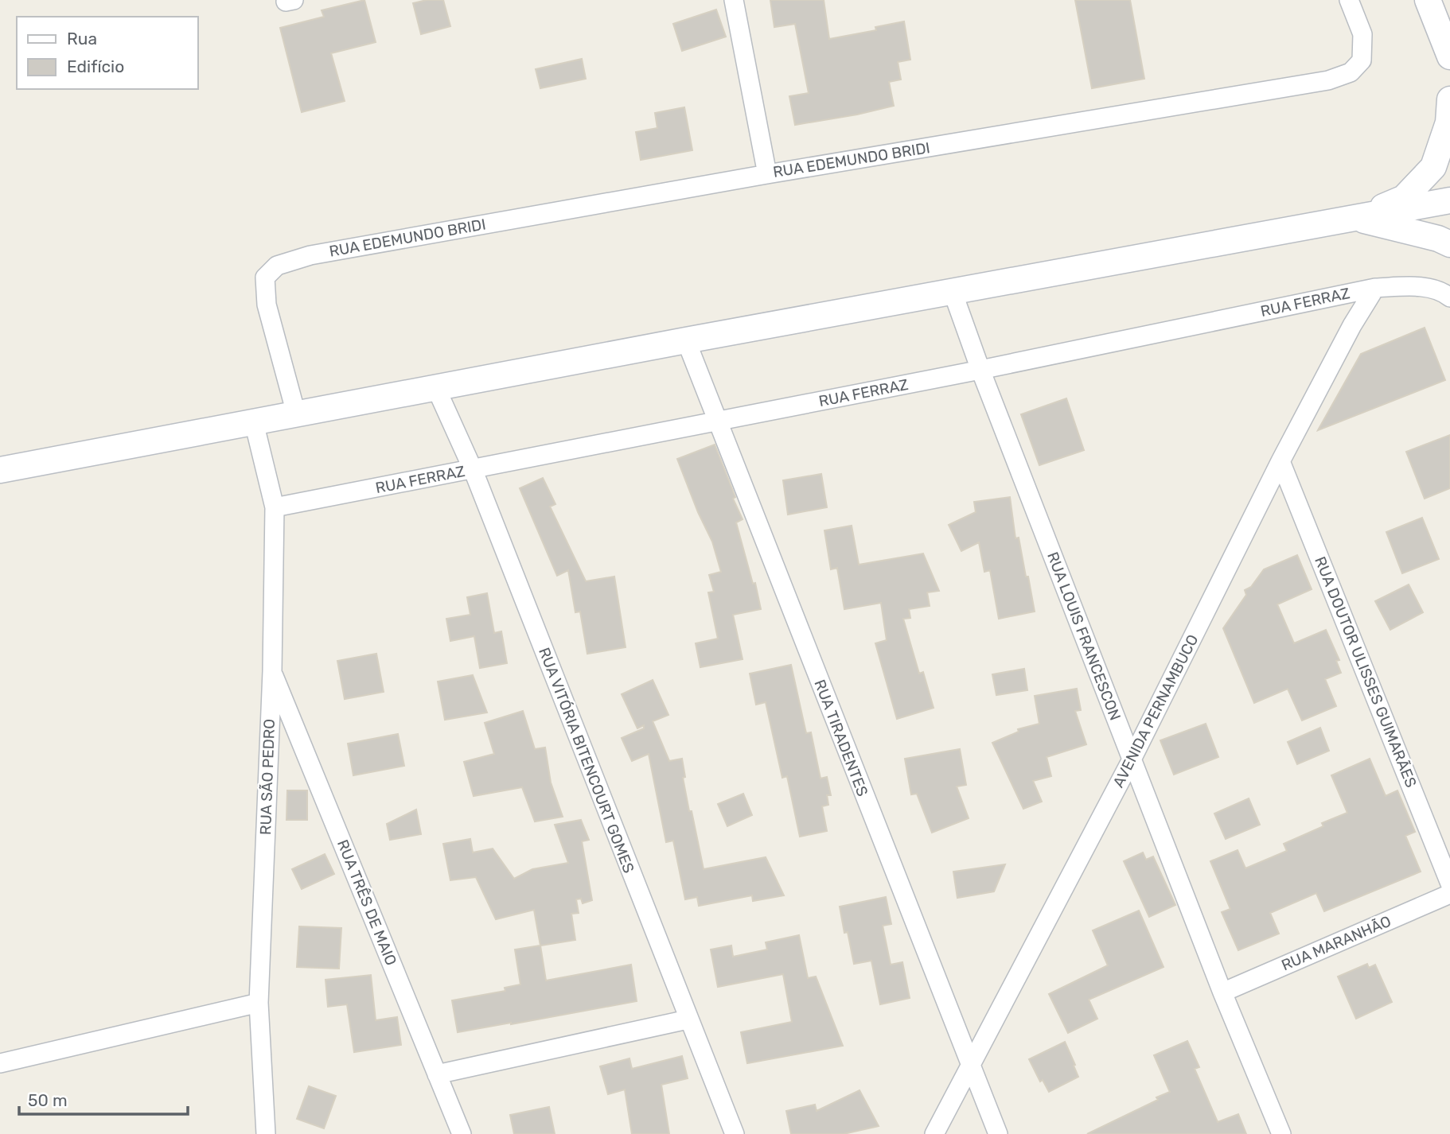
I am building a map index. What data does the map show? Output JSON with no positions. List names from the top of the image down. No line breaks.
{"streets":{"street":["RUA EDEMUNDO BRIDI","RUA FERRAZ","RUA LOUIS FRANCESCON","RUA DOUTOR ULISSES GUIMARÃES","AVENIDA PERNAMBUCO","RUA TIRADENTES","RUA VITÓRIA BITENCOURT GOMES","RUA SÃO PEDRO","RUA TRÊS DE MAIO","RUA MARANHÃO"]},"crossings":[["RUA FERRAZ","RUA LOUIS FRANCESCON"],["RUA FERRAZ","AVENIDA PERNAMBUCO"],["RUA FERRAZ","RUA TIRADENTES"],["RUA FERRAZ","RUA VITÓRIA BITENCOURT GOMES"],["RUA FERRAZ","RUA SÃO PEDRO"],["RUA LOUIS FRANCESCON","AVENIDA PERNAMBUCO"],["RUA LOUIS FRANCESCON","RUA MARANHÃO"],["RUA DOUTOR ULISSES GUIMARÃES","AVENIDA PERNAMBUCO"],["AVENIDA PERNAMBUCO","RUA TIRADENTES"],["RUA SÃO PEDRO","RUA TRÊS DE MAIO"]],"legend":["Rua","Edifício"],"scale_bar":"50 m"}
